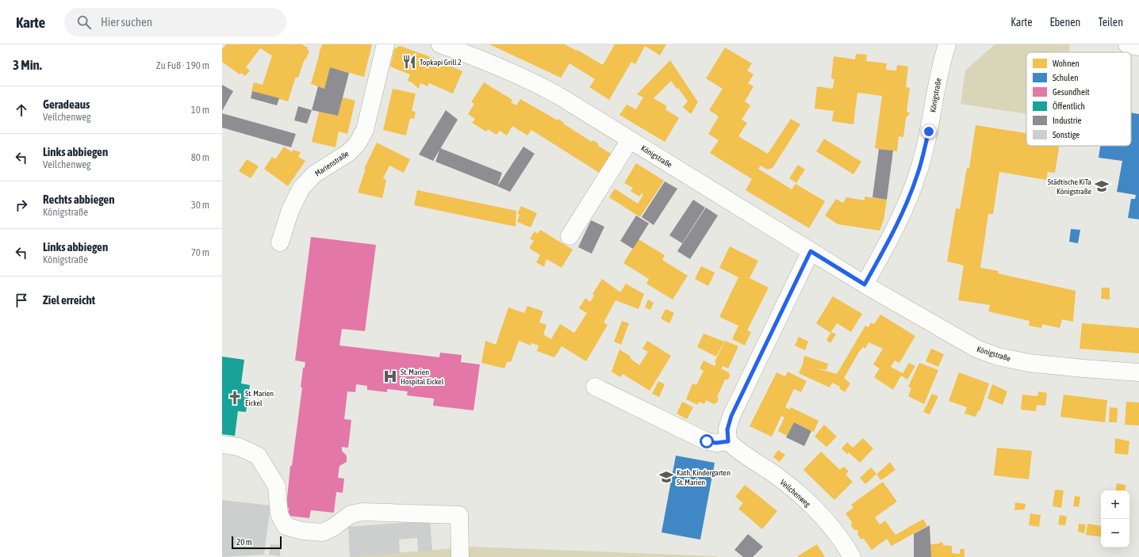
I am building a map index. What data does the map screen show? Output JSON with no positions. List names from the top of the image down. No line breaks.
{"streets":{"street":["Königstraße","Marienstraße","Veilchenweg"]},"places":{"restaurant":["Topkapi Grill 2"],"school or university":["Städtische KiTa Königstraße","Kath. Kindergarten St. Marien"],"hospital":["St. Marien Hospital Eickel"],"church":["St. Marien Eickel"]},"legend":["Wohnen","Schulen","Gesundheit","Öffentlich","Industrie","Sonstige"],"scale_bar":"20 m","page":{"header":"Karte","search":"Hier suchen","nav":["Karte","Ebenen","Teilen"],"heading":["3 Min.","Zu Fuß · 190 m"],"list":[["Geradeaus","Veilchenweg","10 m"],["Links abbiegen","Veilchenweg","80 m"],["Rechts abbiegen","Königstraße","30 m"],["Links abbiegen","Königstraße","70 m"],"Ziel erreicht"],"map_buttons":["+","−"],"scale":"20 m"}}
